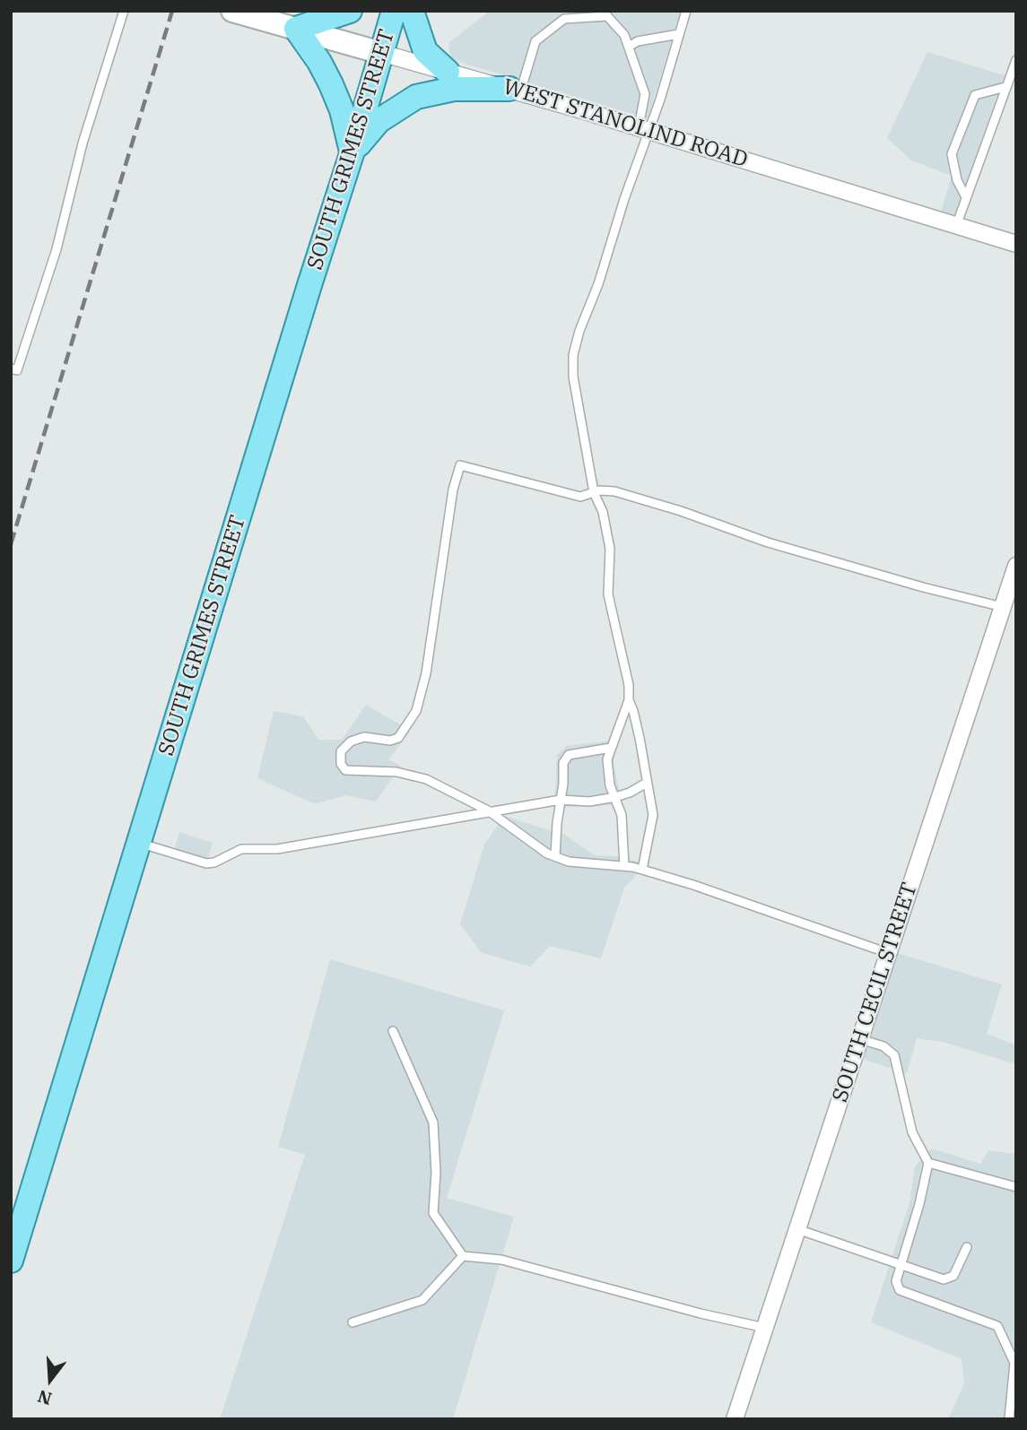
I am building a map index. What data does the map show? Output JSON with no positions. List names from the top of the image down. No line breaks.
{"streets":{"main road":["WEST STANOLIND ROAD","SOUTH GRIMES STREET"],"street":["SOUTH CECIL STREET"]},"crossings":[["WEST STANOLIND ROAD","SOUTH GRIMES STREET"]],"north":"bottom"}
